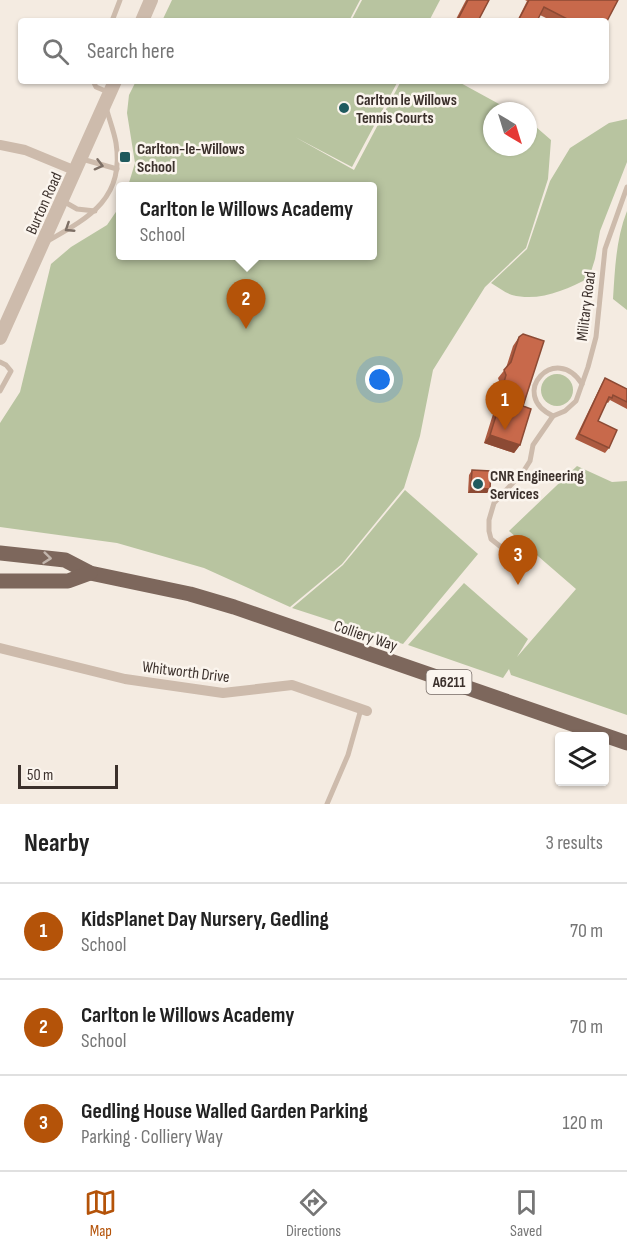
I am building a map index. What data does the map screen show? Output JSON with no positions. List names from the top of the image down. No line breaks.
{"streets":{"main road":["Colliery Way","A6211"],"street":["Burton Road","Whitworth Drive"],"lane":["Military Road"]},"places":{"other":["Carlton le Willows Tennis Courts","CNR Engineering Services"],"transit":["Carlton-le-Willows School"]},"scale_bar":"50 m","north":"bottom right","page":{"search":"Search here","popup":["Carlton le Willows Academy","School"],"pins":["2","1","3"],"scale":"50 m","heading":["Nearby","3 results"],"list":[{"mark":"1","name":"KidsPlanet Day Nursery, Gedling","note":"School","value":"70 m"},{"mark":"2","name":"Carlton le Willows Academy","note":"School","value":"70 m"},{"mark":"3","name":"Gedling House Walled Garden Parking","note":"Parking · Colliery Way","value":"120 m"}],"nav":["Map","Directions","Saved"]}}
